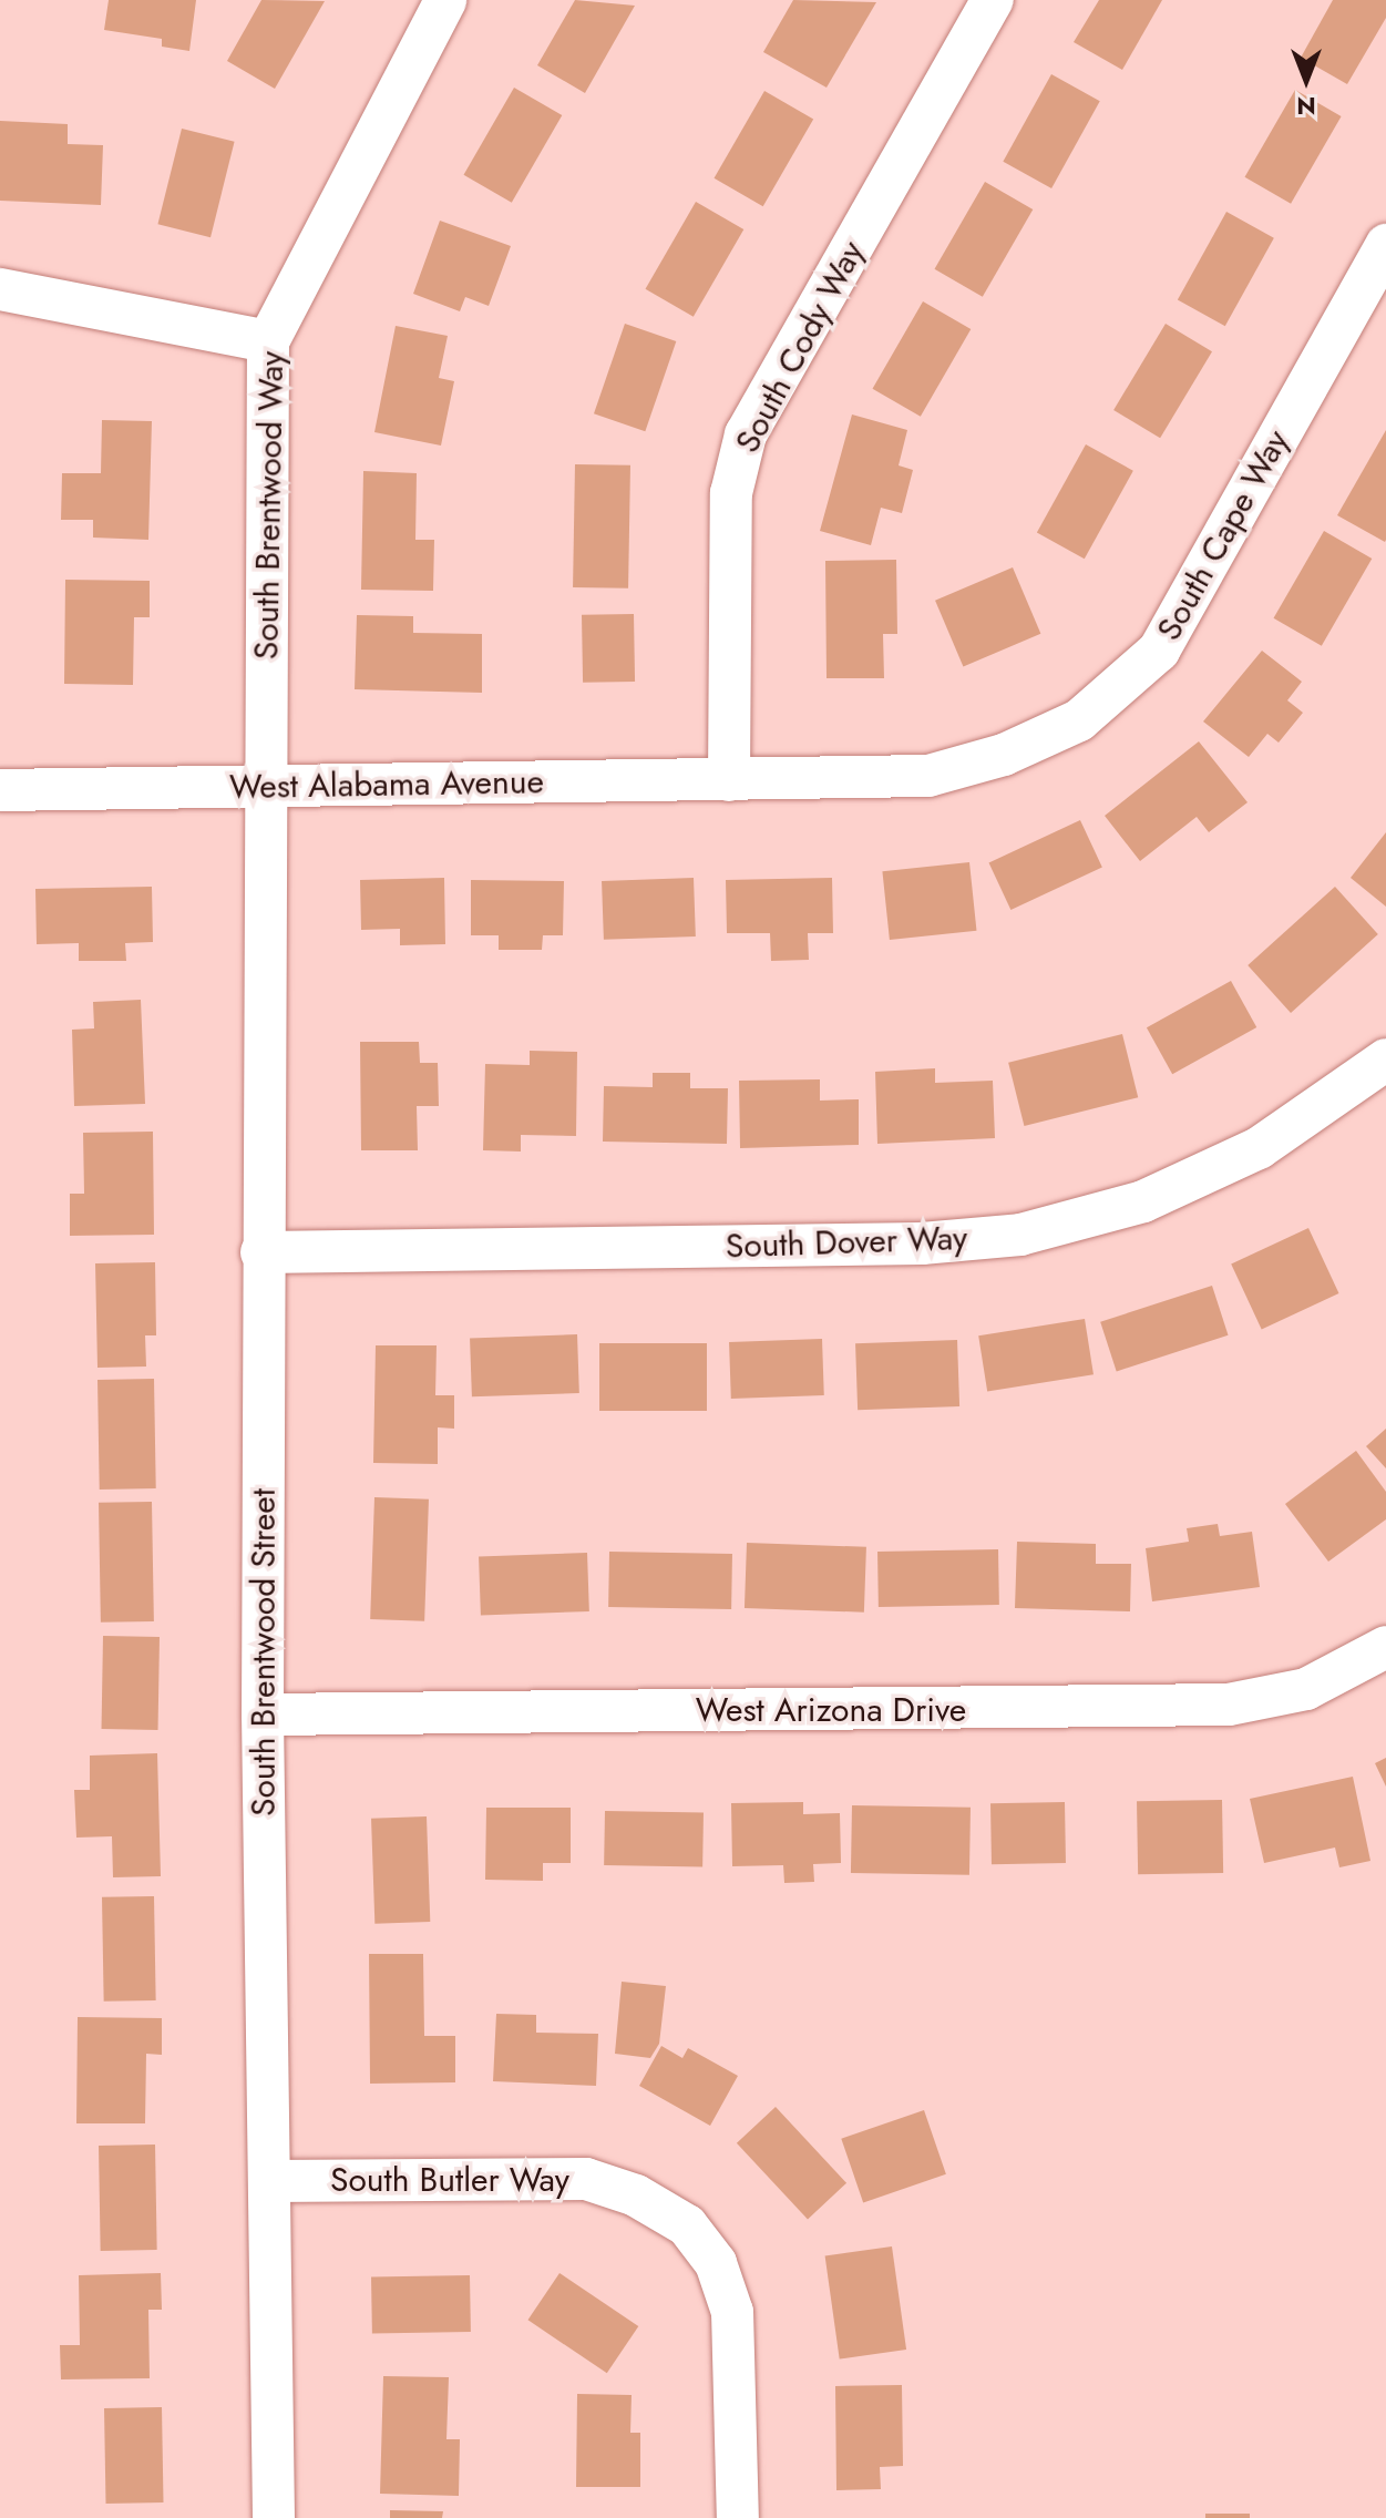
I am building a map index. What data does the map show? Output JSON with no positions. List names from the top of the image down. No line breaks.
{"streets":{"street":["South Cody Way","South Brentwood Way","South Cape Way","West Alabama Avenue","South Dover Way","South Brentwood Street","West Arizona Drive","South Butler Way"]},"crossings":[["South Cody Way","South Cape Way"],["South Cody Way","West Alabama Avenue"],["South Brentwood Way","West Alabama Avenue"],["South Brentwood Way","South Brentwood Street"],["South Cape Way","West Alabama Avenue"],["West Alabama Avenue","South Brentwood Street"],["South Dover Way","South Brentwood Street"],["South Brentwood Street","West Arizona Drive"],["South Brentwood Street","South Butler Way"]],"north":"bottom"}
